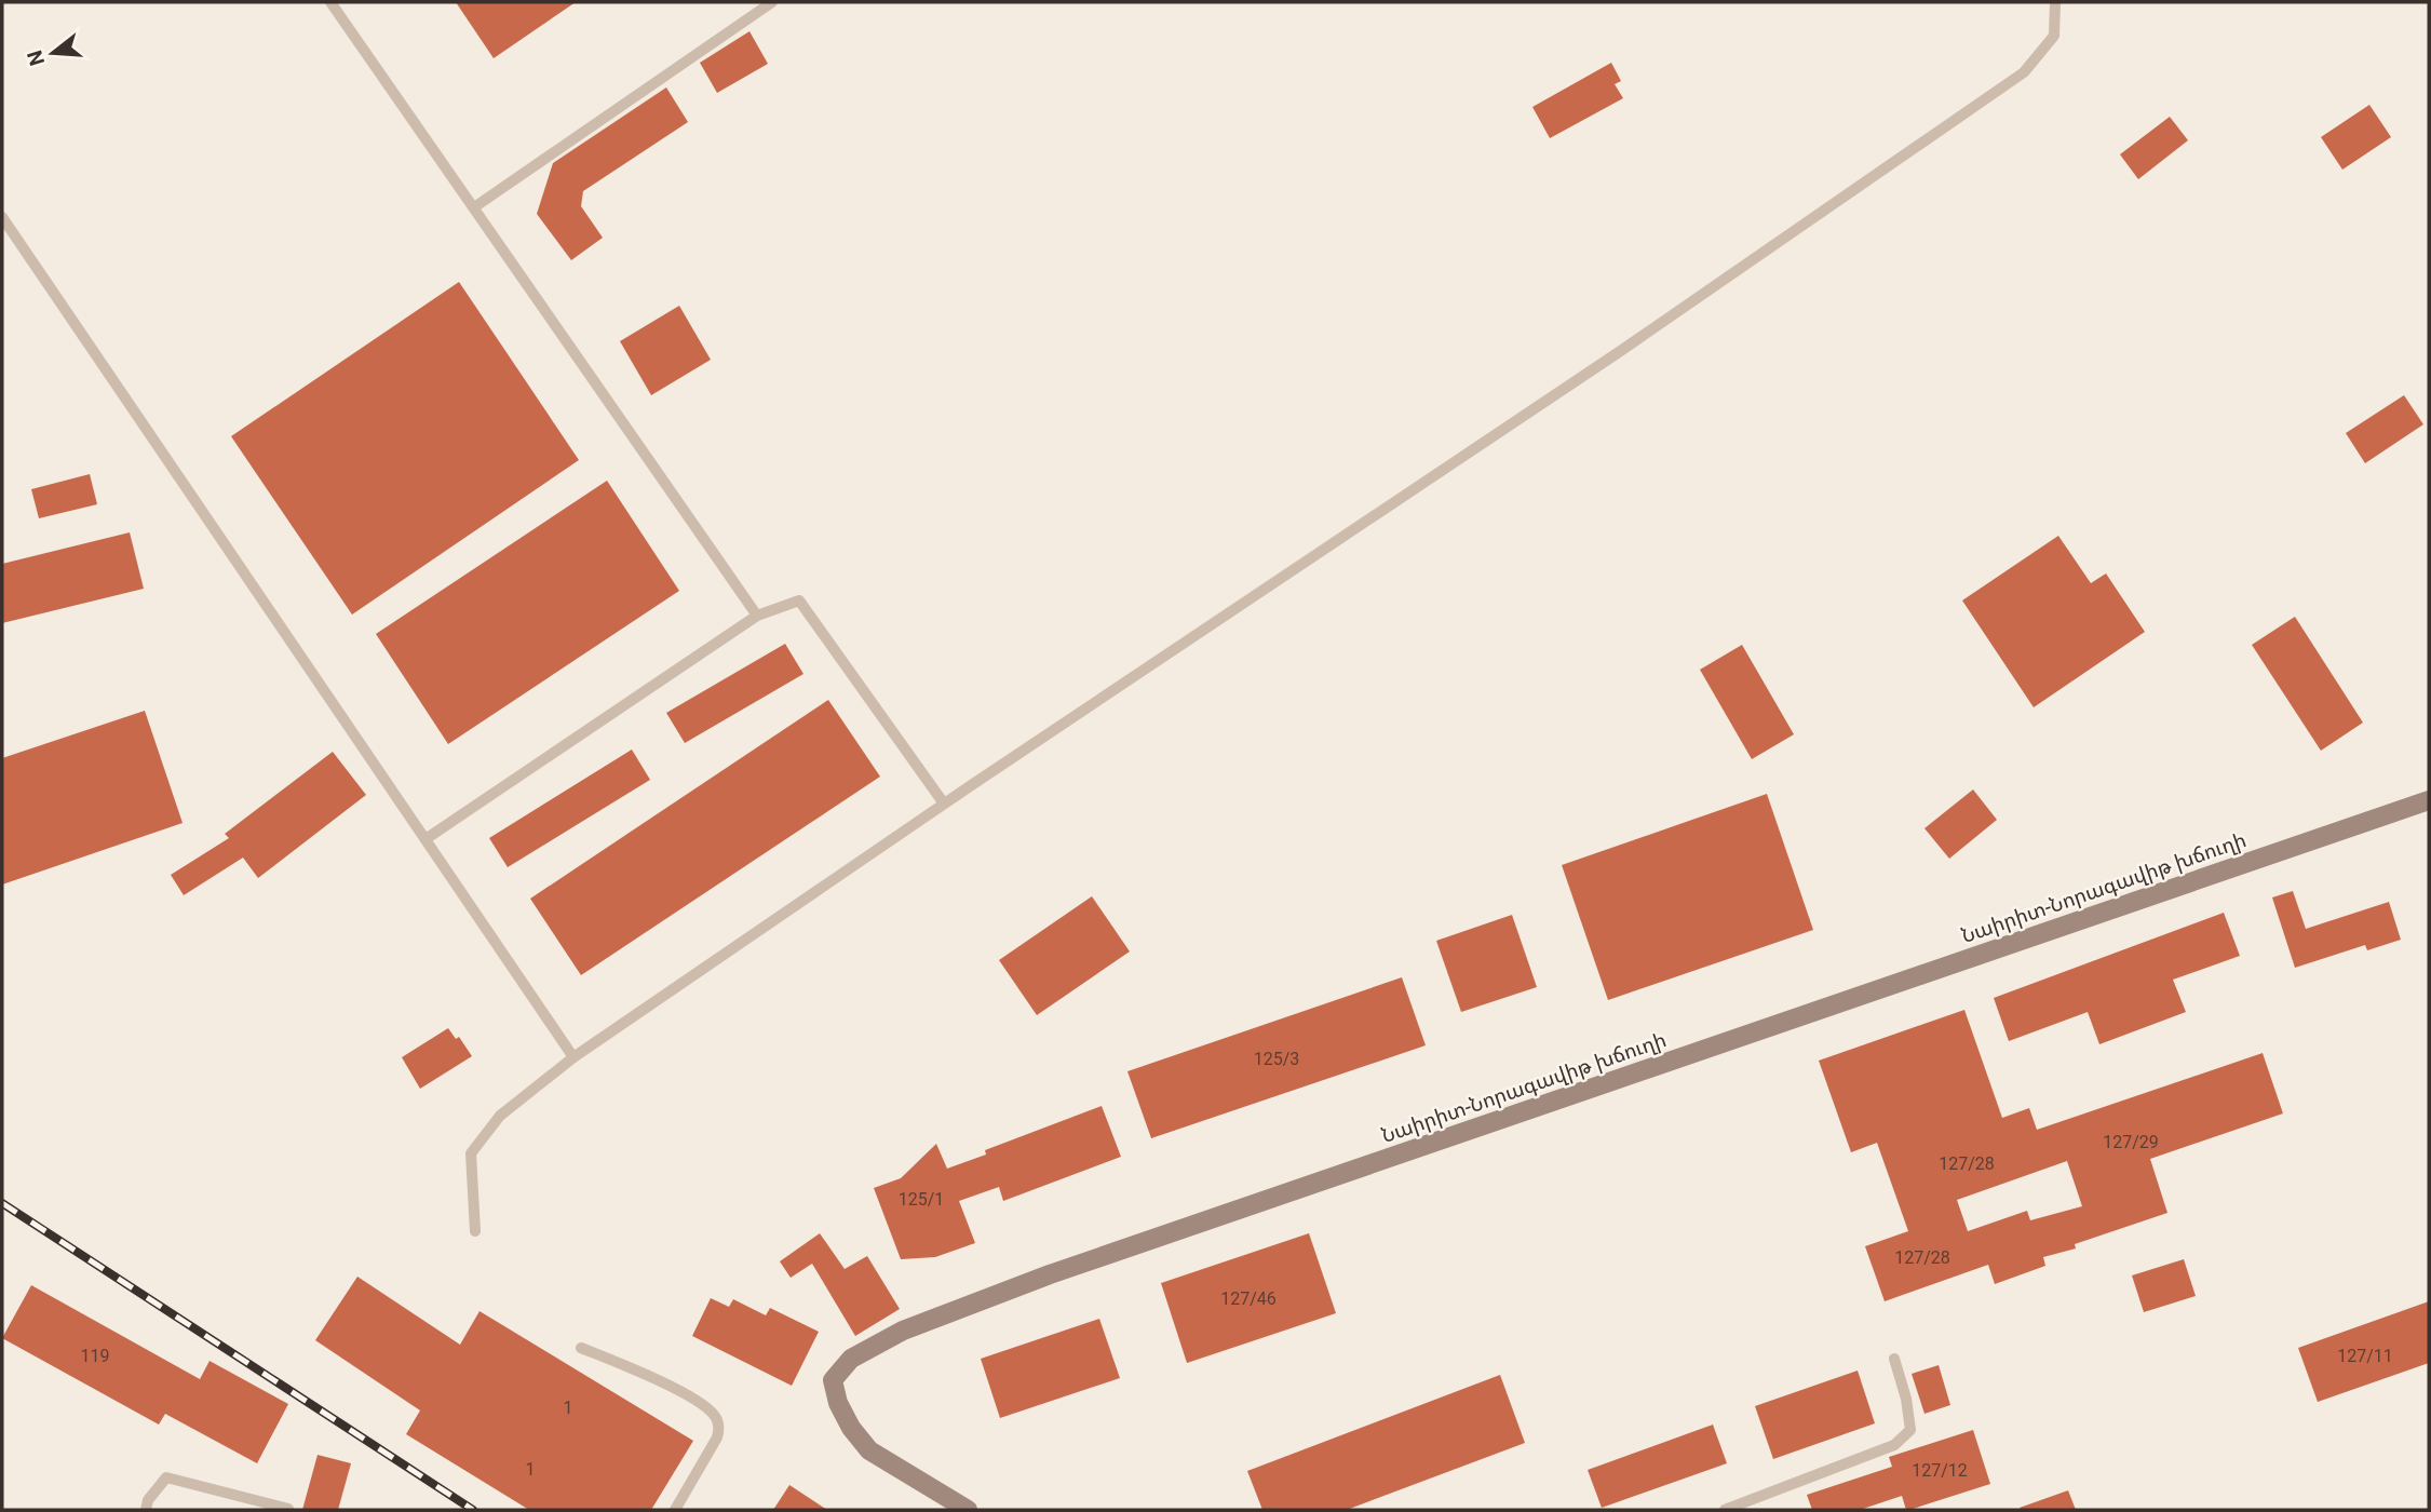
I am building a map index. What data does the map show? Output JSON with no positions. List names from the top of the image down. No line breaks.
{"streets":{"street":["Նաիրիտ-Նորագավիթ խճուղի"]},"house_numbers":["125/3","127/29","127/28","125/1","127/28","127/46","119","127/11","1","1","127/12"],"north":"left"}
